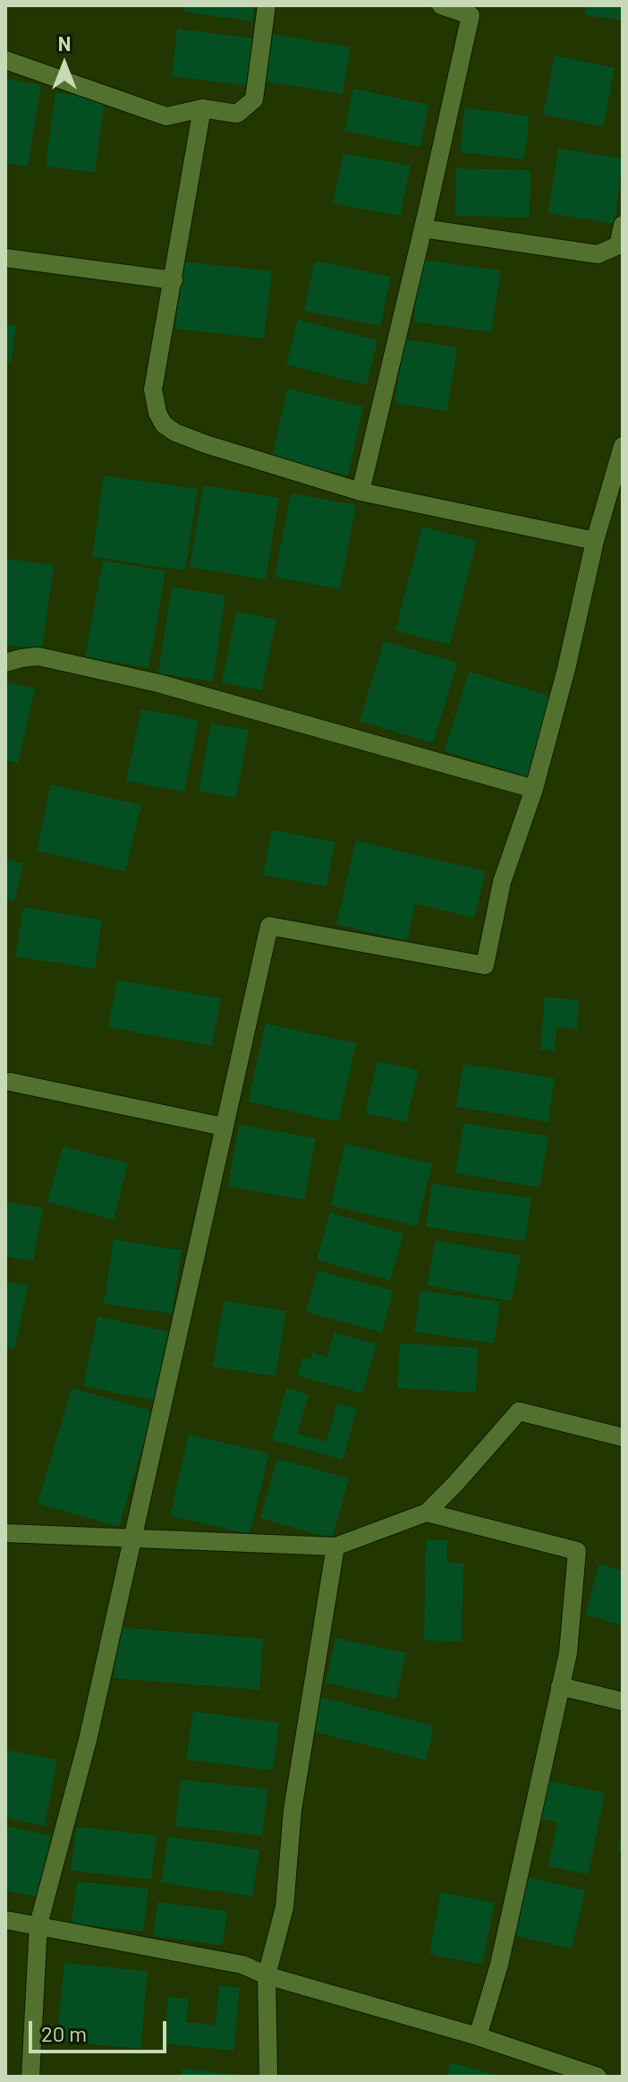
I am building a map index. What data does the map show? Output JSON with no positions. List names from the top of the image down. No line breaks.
{"scale_bar":"20 m","north":"top"}
